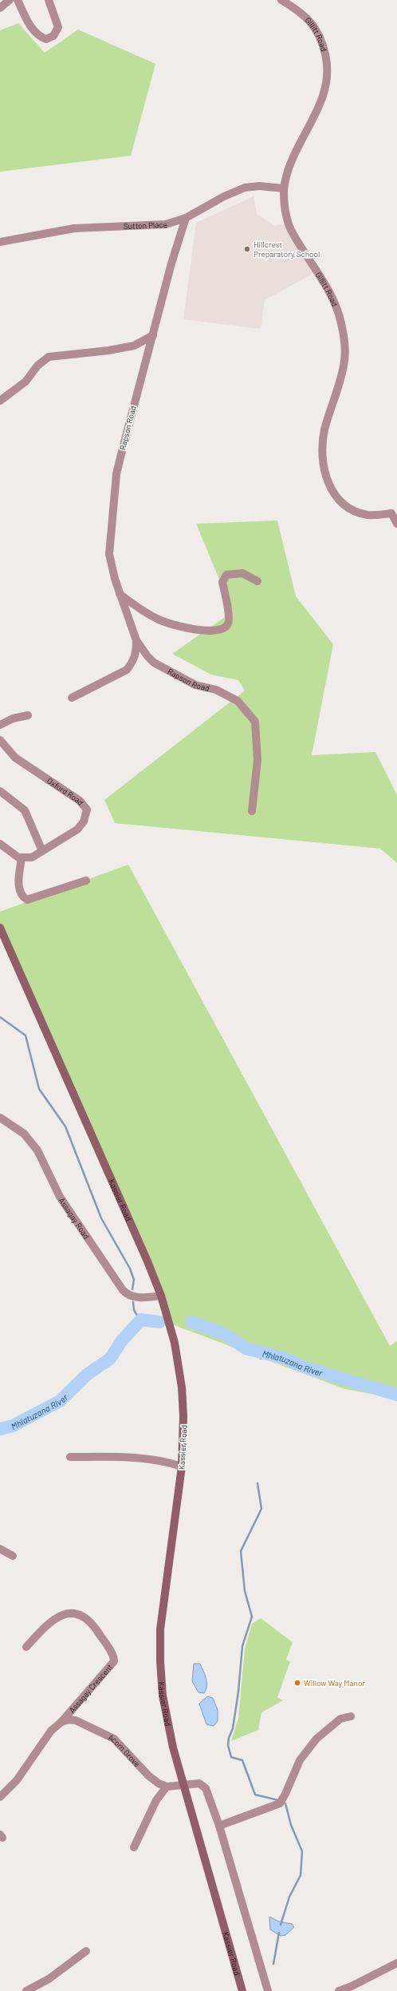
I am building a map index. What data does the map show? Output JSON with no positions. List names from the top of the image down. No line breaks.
{"streets":{"main road":["Kassier Road"],"street":["Gillitt Road","Sutton Place","Rapson Road","Oxford Road","Assagay Road","Assagay Crescent","Acorn Grove"]},"crossings":[["Gillitt Road","Sutton Place"],["Sutton Place","Rapson Road"],["Kassier Road","Assagay Road"],["Assagay Crescent","Acorn Grove"]],"water":["Mhlatuzana River"],"places":["Hillcrest Preparatory School","Willow Way Manor"]}
